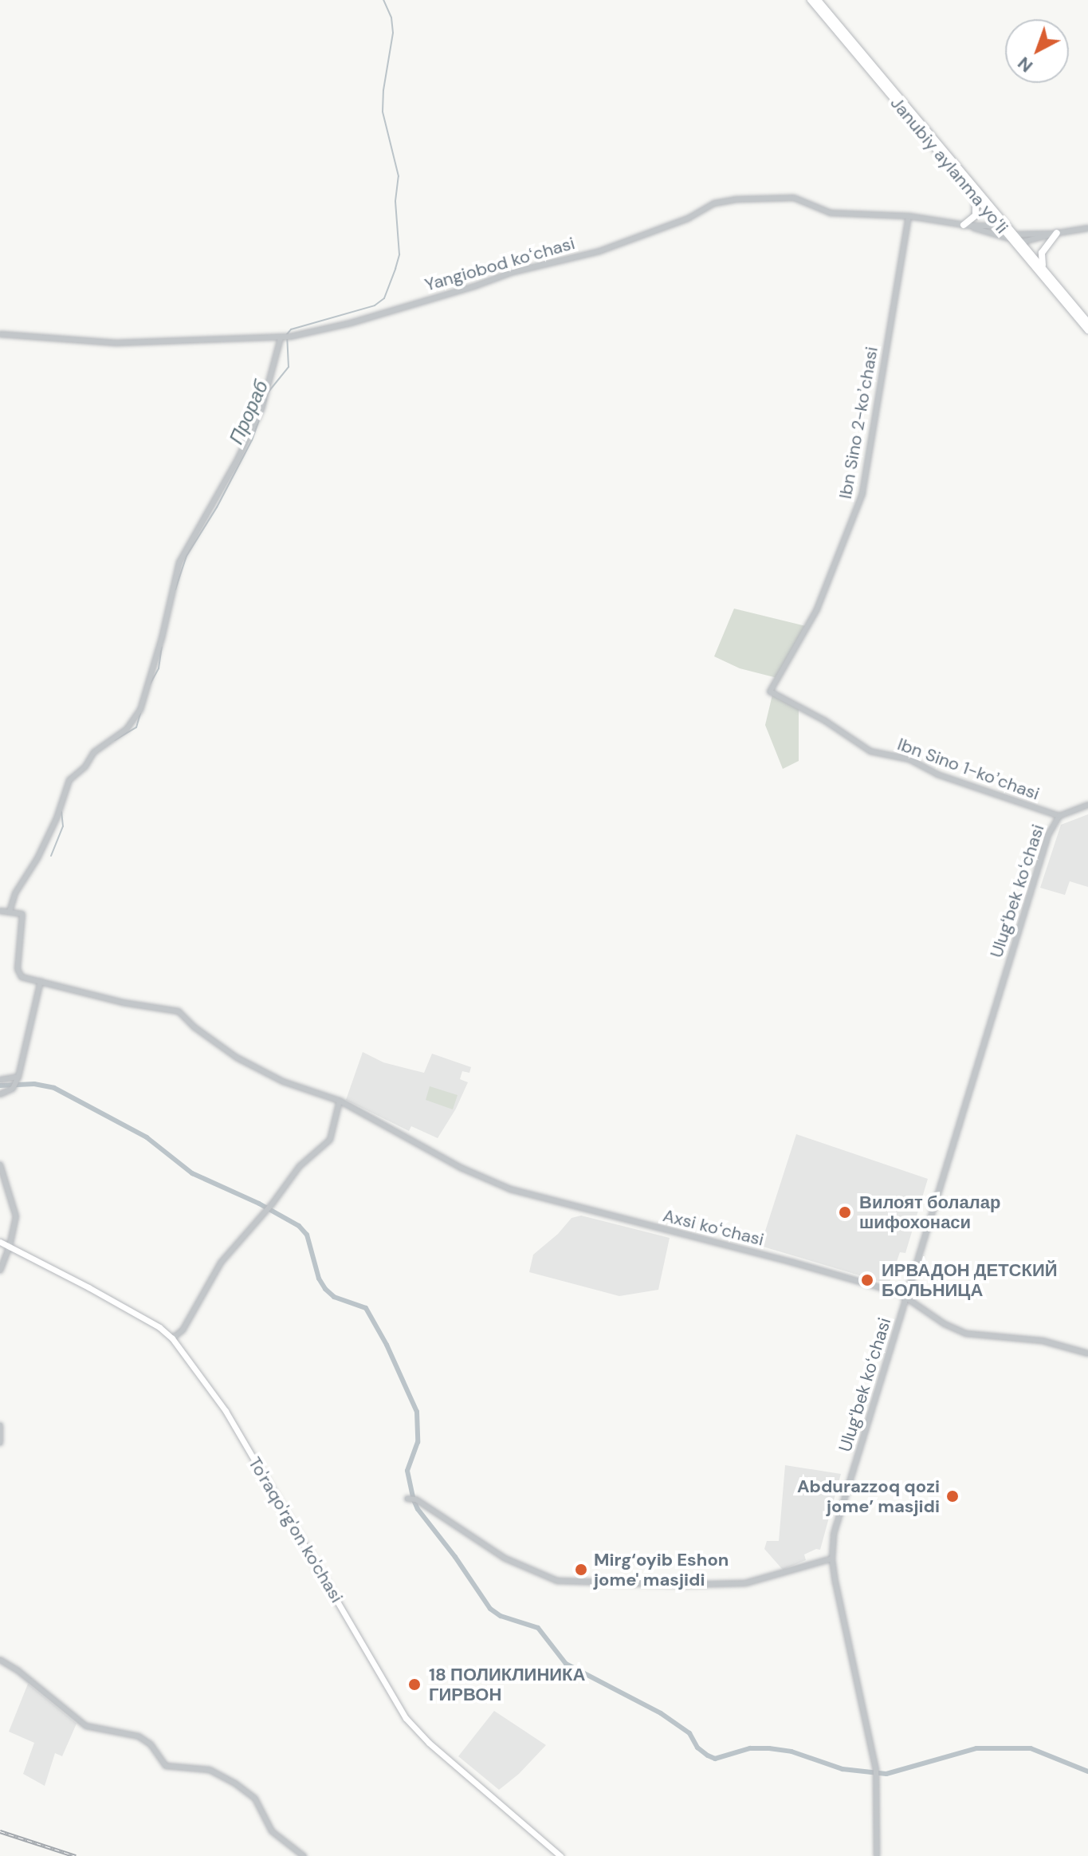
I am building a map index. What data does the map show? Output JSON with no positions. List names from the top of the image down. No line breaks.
{"streets":{"highway":["Janubiy aylanma yoʻli"],"main road":["To'raqo'rg'on ko'chasi"],"street":["Yangiobod koʻchasi","Ibn Sino 2-koʼchasi","Ibn Sino 1-koʼchasi","Ulugʻbek koʻchasi","Axsi koʻchasi"]},"crossings":[["Janubiy aylanma yoʻli","Yangiobod koʻchasi"],["Yangiobod koʻchasi","Ibn Sino 2-koʼchasi"],["Ibn Sino 2-koʼchasi","Ibn Sino 1-koʼchasi"],["Ibn Sino 1-koʼchasi","Ulugʻbek koʻchasi"],["Ulugʻbek koʻchasi","Axsi koʻchasi"]],"water":["Прораб"],"places":["Вилоят болалар шифохонаси","ИРВАДОН ДЕТСКИЙ БОЛЬНИЦА","Abdurazzoq qozi jome’ masjidi","Mirg‘oyib Eshon jome' masjidi","18 ПОЛИКЛИНИКА ГИРВОН"],"north":"bottom left"}
